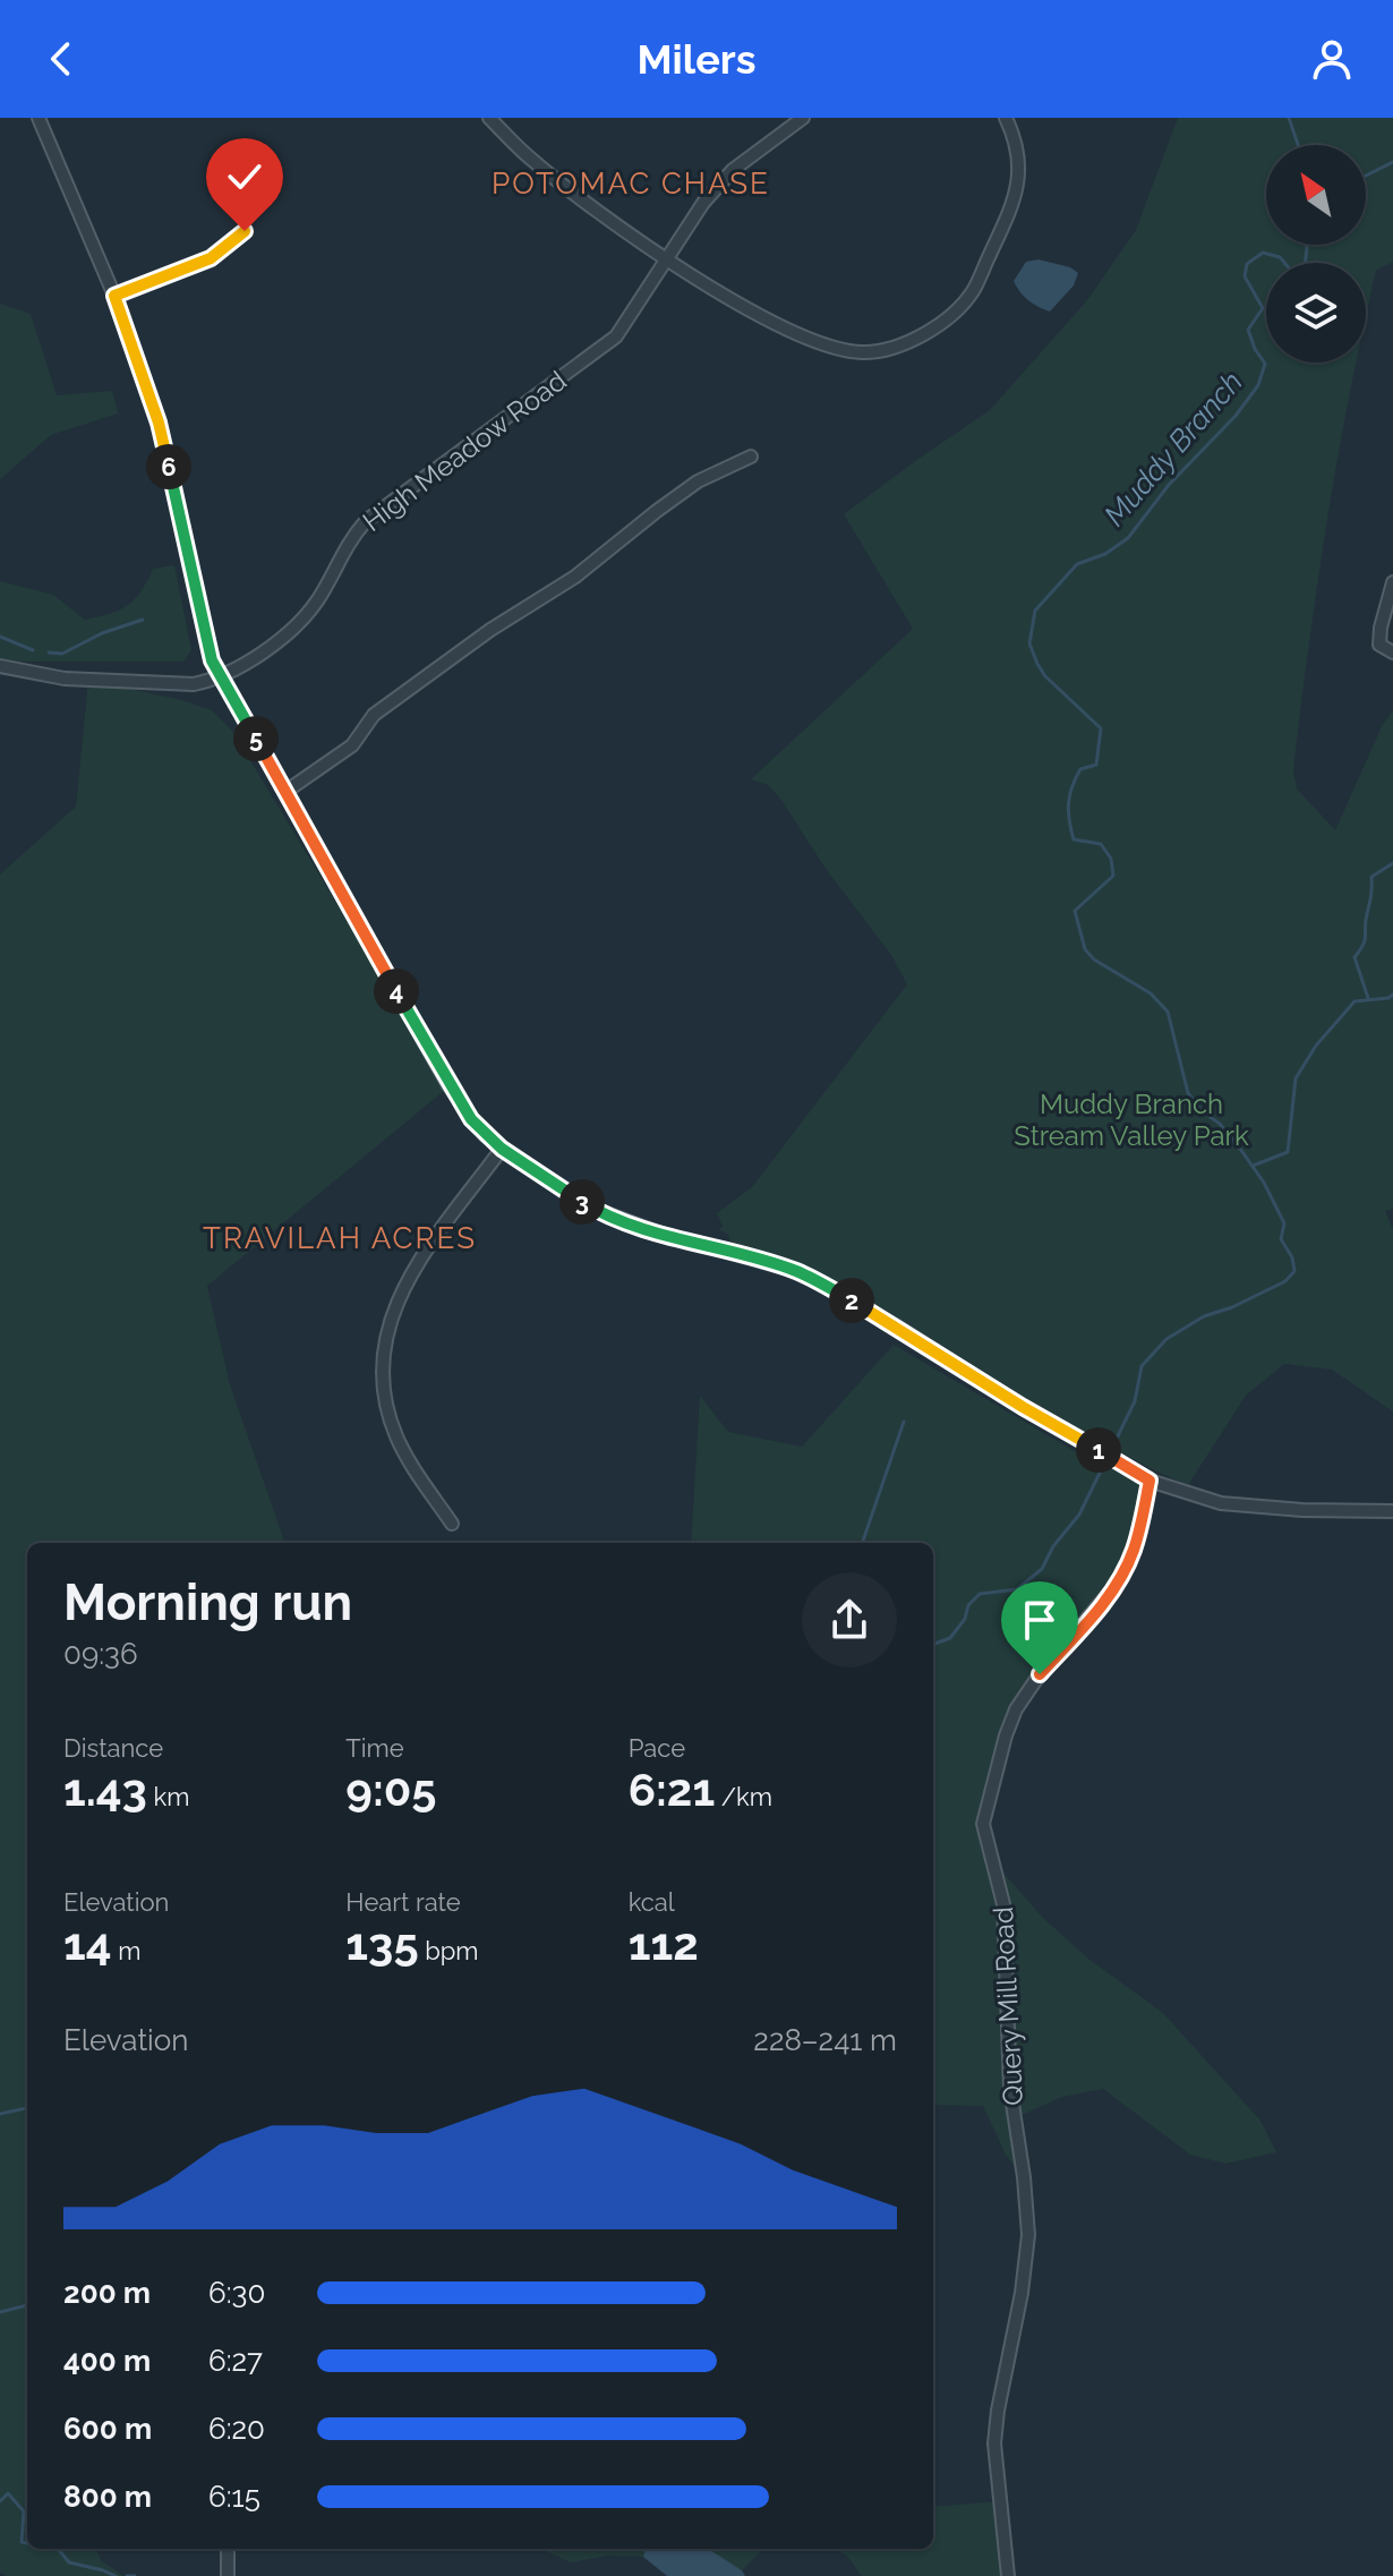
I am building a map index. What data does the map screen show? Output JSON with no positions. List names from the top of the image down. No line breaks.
{"streets":{"street":["High Meadow Road","Query Mill Road"]},"districts":["POTOMAC CHASE","TRAVILAH ACRES"],"water":["Muddy Branch"],"parks":["Muddy Branch Stream Valley Park"],"north":"top left","page":{"header":"Milers","pins":["6","5","4","3","2","1"],"heading":["Morning run","09:36"],"stats":[["Distance","1.43 km"],["Time","9:05"],["Pace","6:21 /km"],["Elevation","14 m"],["Heart rate","135 bpm"],["kcal","112"]],"chart":["Elevation","228–241 m"],"list":[{"name":"200 m","note":"6:30"},{"name":"400 m","note":"6:27"},{"name":"600 m","note":"6:20"},{"name":"800 m","note":"6:15"}]}}
